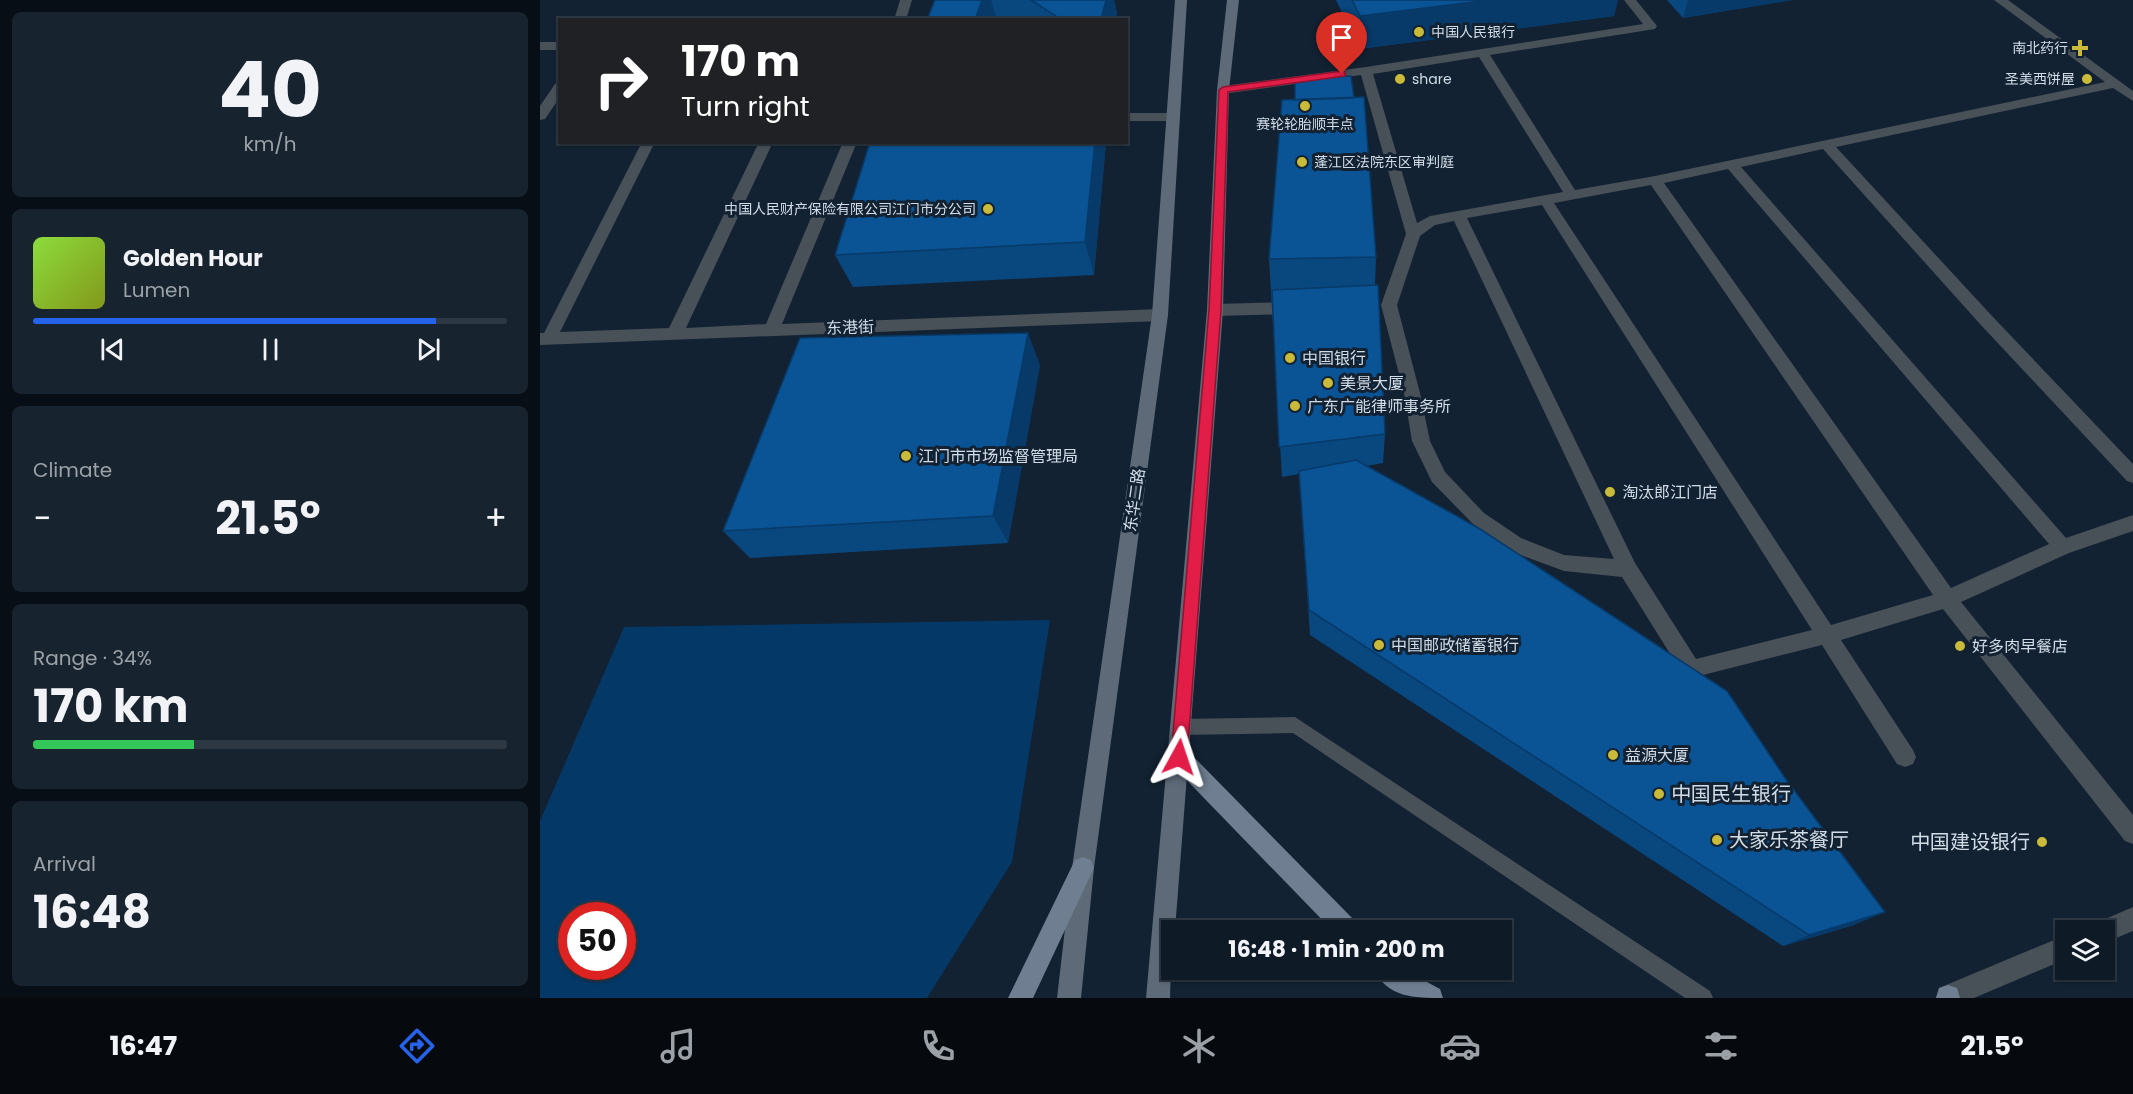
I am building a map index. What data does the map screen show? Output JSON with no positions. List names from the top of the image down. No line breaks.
{"streets":{"main road":["东华二路"],"street":["东港街"]},"crossings":[["东港街","东华二路"]],"places":{"other":["中国人民银行","share","圣美西饼屋","赛轮轮胎顺丰点","蓬江区法院东区审判庭","中国人民财产保险有限公司江门市分公司","中国银行","美景大厦","广东广能律师事务所","江门市市场监督管理局","淘汰郎江门店","中国邮政储蓄银行","好多肉早餐店","益源大厦","中国民生银行","大家乐茶餐厅","中国建设银行"],"health":["南北药行"]},"page":{"tile":[["40","km/h"],"Climate",["Range · 34%","170 km"],["Arrival","16:48"]],"turn":["170 m","Turn right"],"song":["Golden Hour","Lumen"],"heat":["−","21.5°","+"],"limit":"50","trip":"16:48 · 1 min · 200 m","tabs":["16:47","21.5°"]}}
